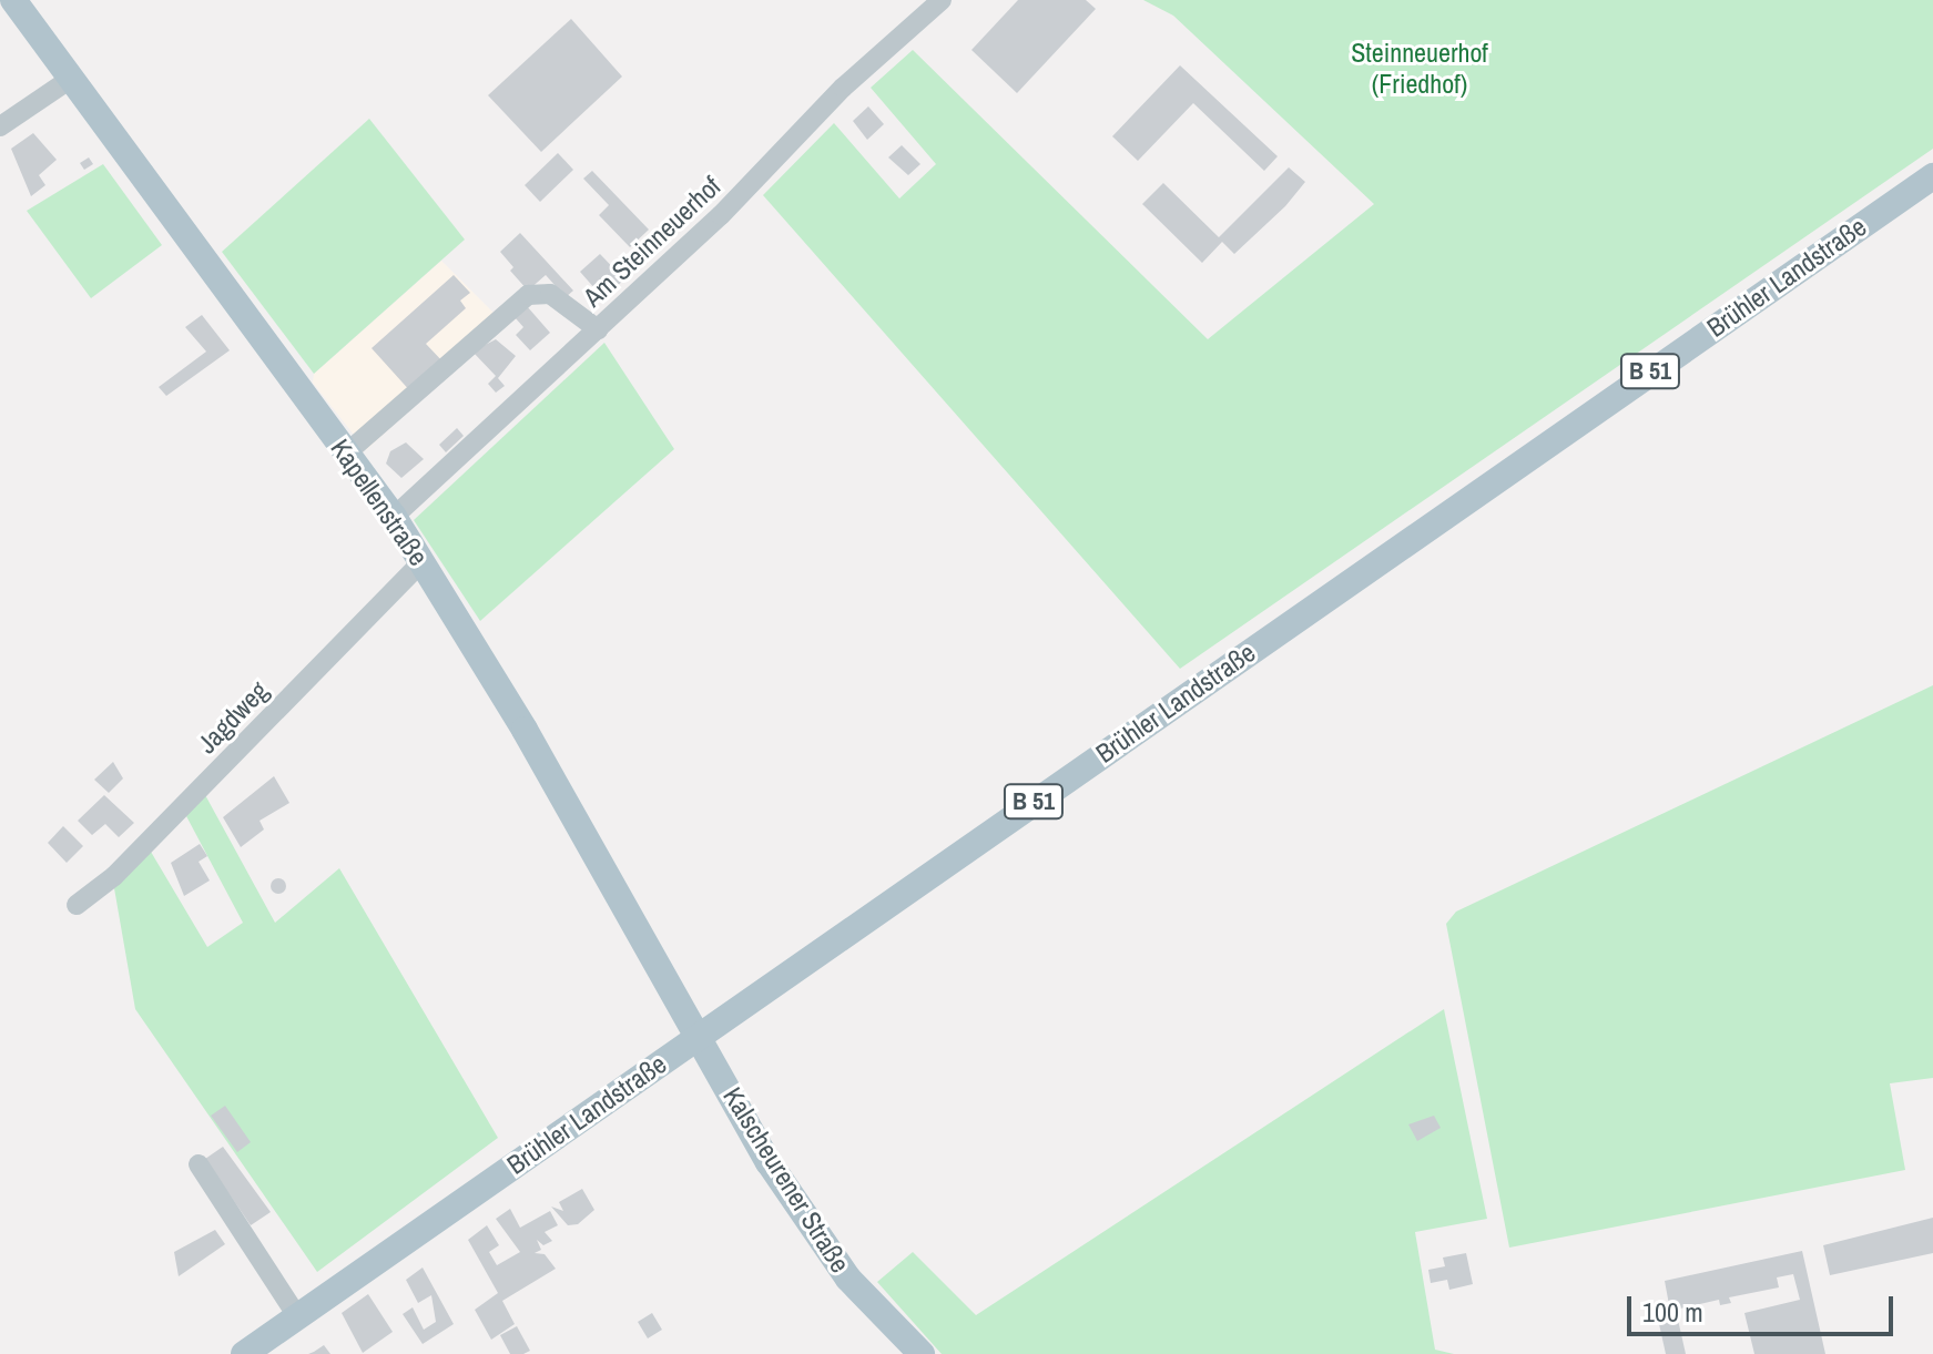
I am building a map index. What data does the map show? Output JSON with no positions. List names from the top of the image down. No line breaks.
{"streets":{"main road":["Brühler Landstraße","B 51","Kapellenstraße","Kalscheurener Straße"],"street":["Am Steinneuerhof","Jagdweg"]},"crossings":[["Am Steinneuerhof","Kapellenstraße"],["Brühler Landstraße","Kapellenstraße"],["Brühler Landstraße","Kalscheurener Straße"],["Kapellenstraße","Jagdweg"],["Kapellenstraße","Kalscheurener Straße"]],"parks":["Steinneuerhof (Friedhof)"],"scale_bar":"100 m"}
